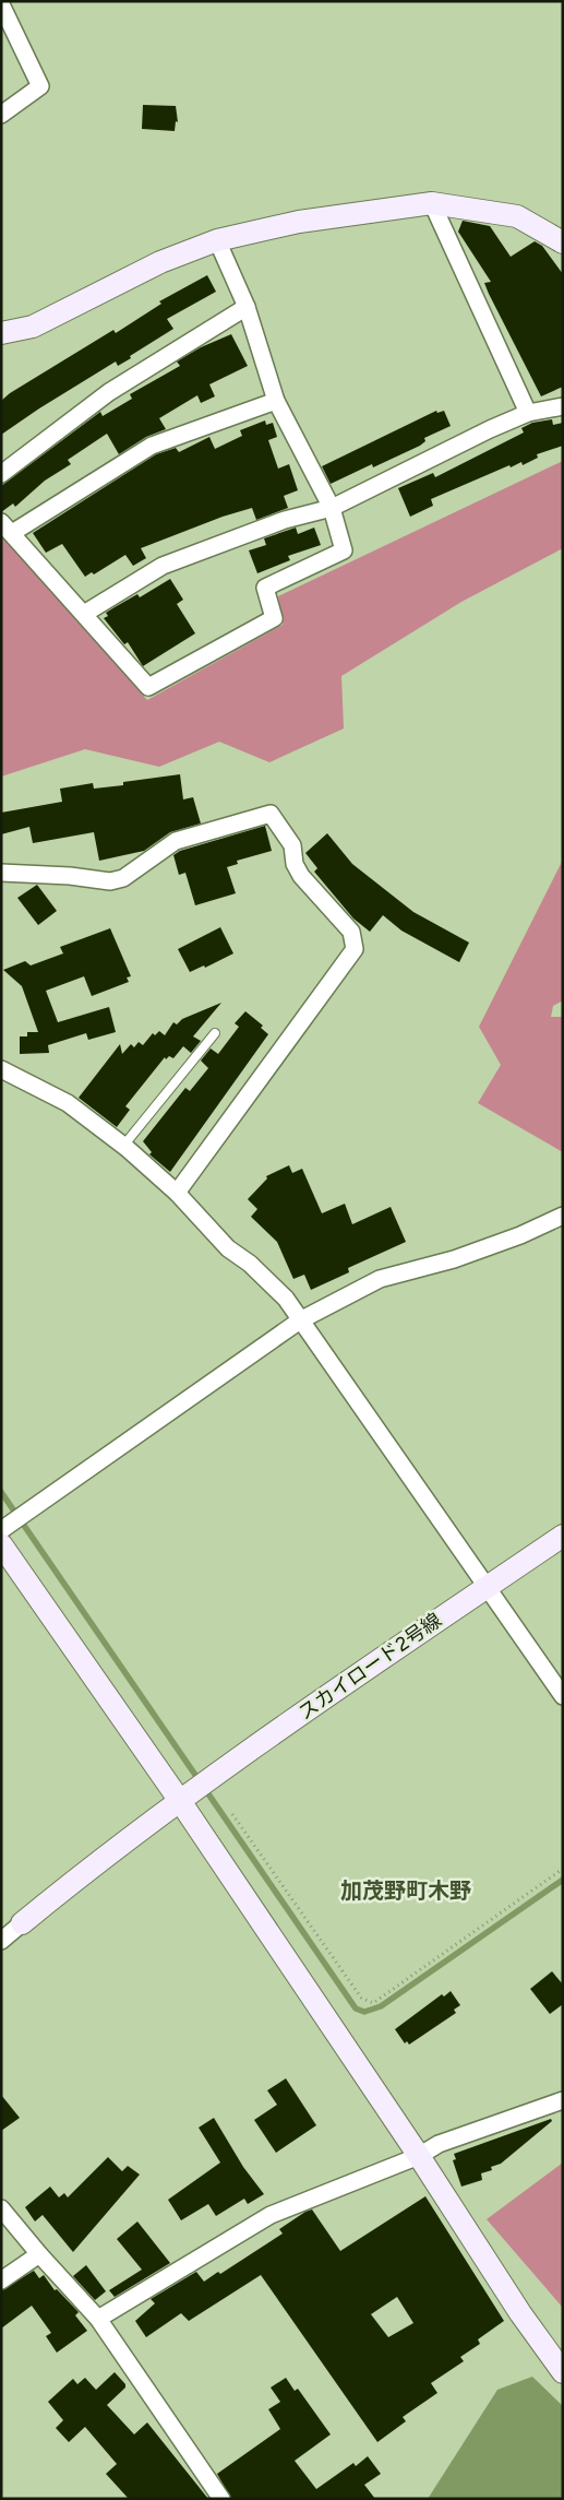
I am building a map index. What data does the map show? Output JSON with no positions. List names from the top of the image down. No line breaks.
{"streets":{"street":["スカイロード2号線"]},"districts":["加茂野町木野"]}
